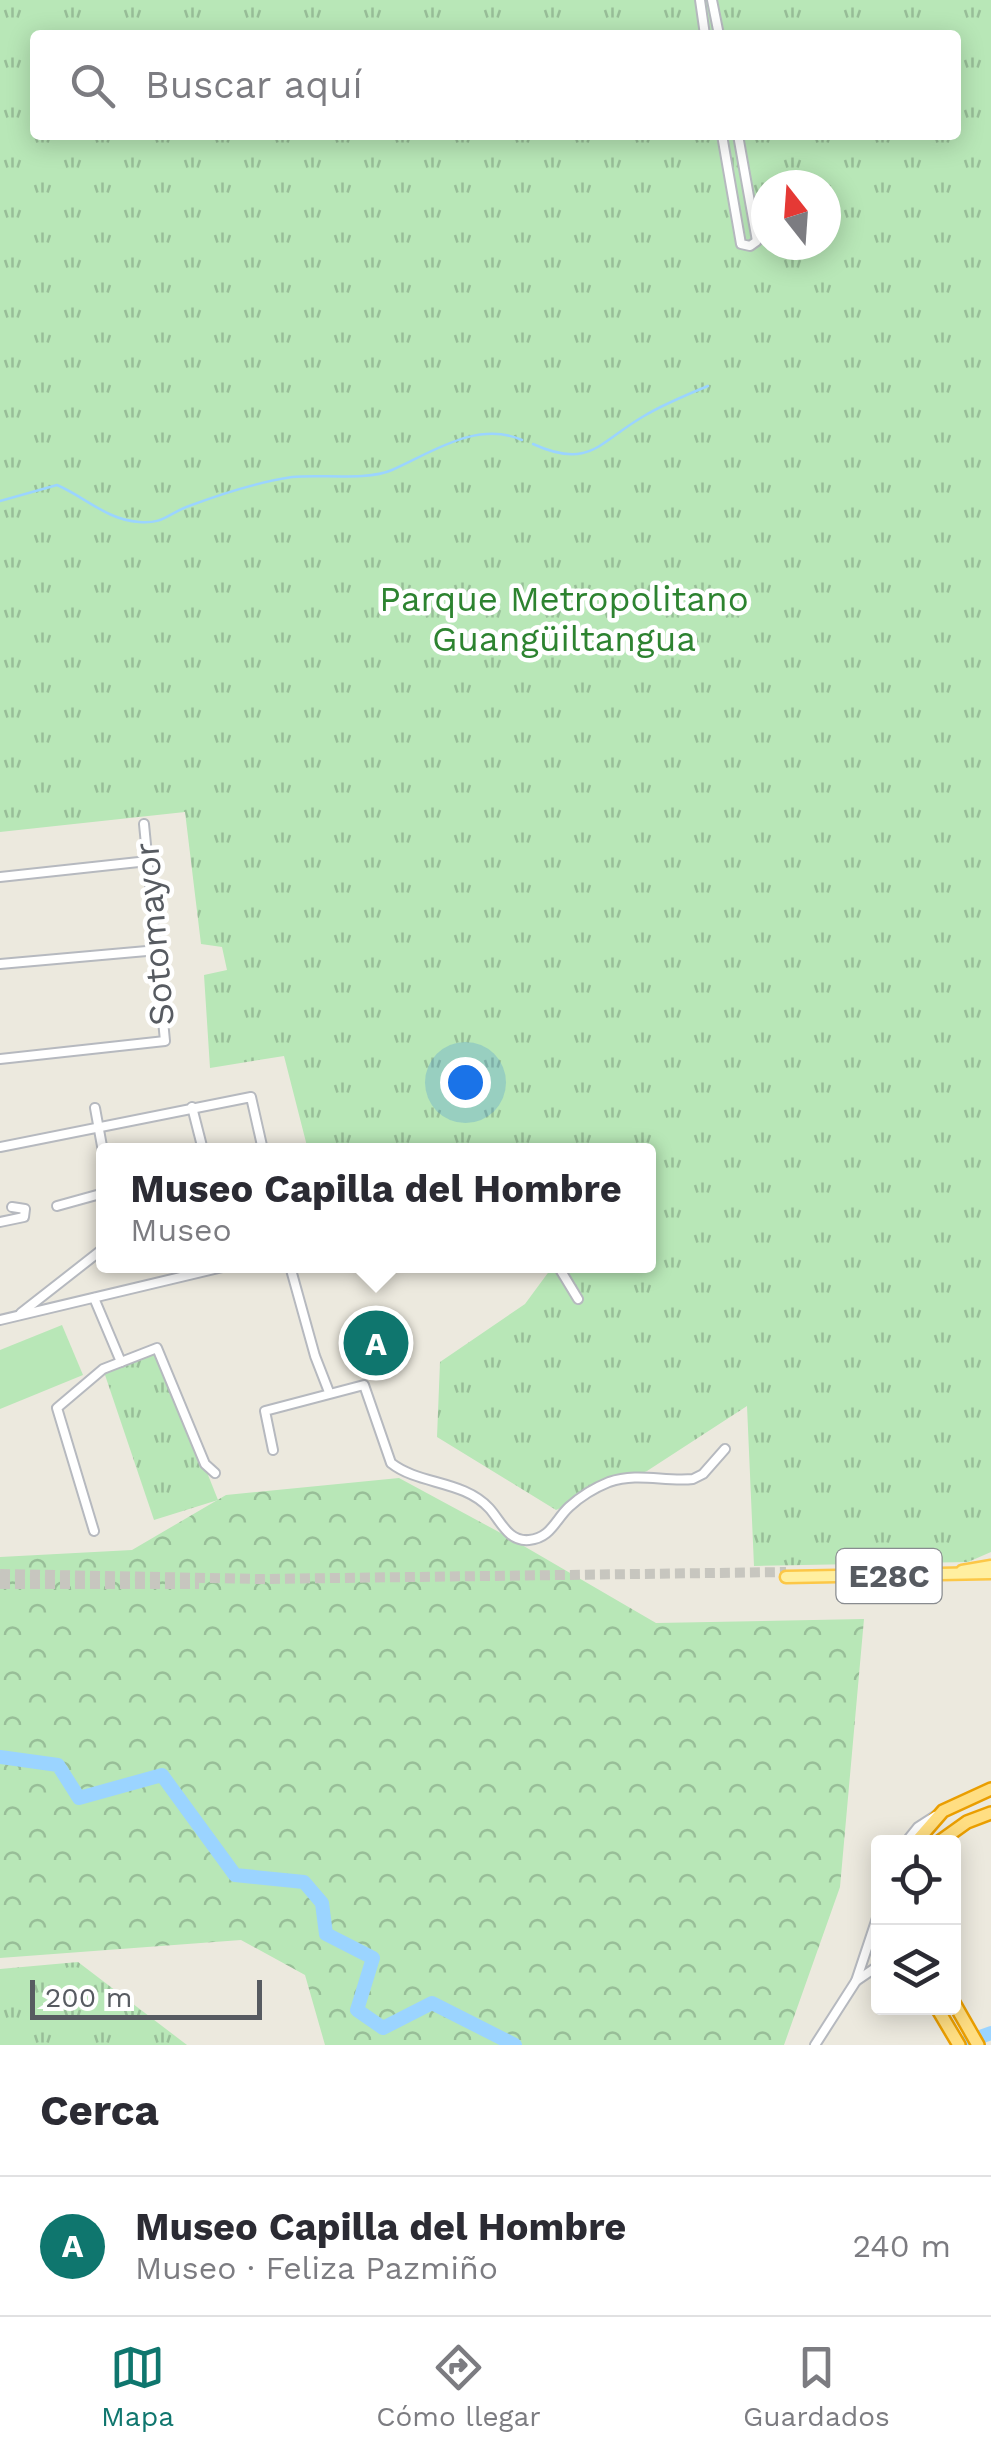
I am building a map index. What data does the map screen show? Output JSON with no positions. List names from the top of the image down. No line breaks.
{"streets":{"main road":["E28C"],"street":["Sotomayor"]},"parks":["Parque Metropolitano Guangüiltangua"],"scale_bar":"200 m","north":"top","page":{"search":"Buscar aquí","popup":["Museo Capilla del Hombre","Museo"],"pins":"A","scale":"200 m","heading":"Cerca","list":[{"mark":"A","name":"Museo Capilla del Hombre","note":"Museo · Feliza Pazmiño","value":"240 m"}],"nav":["Mapa","Cómo llegar","Guardados"]}}
